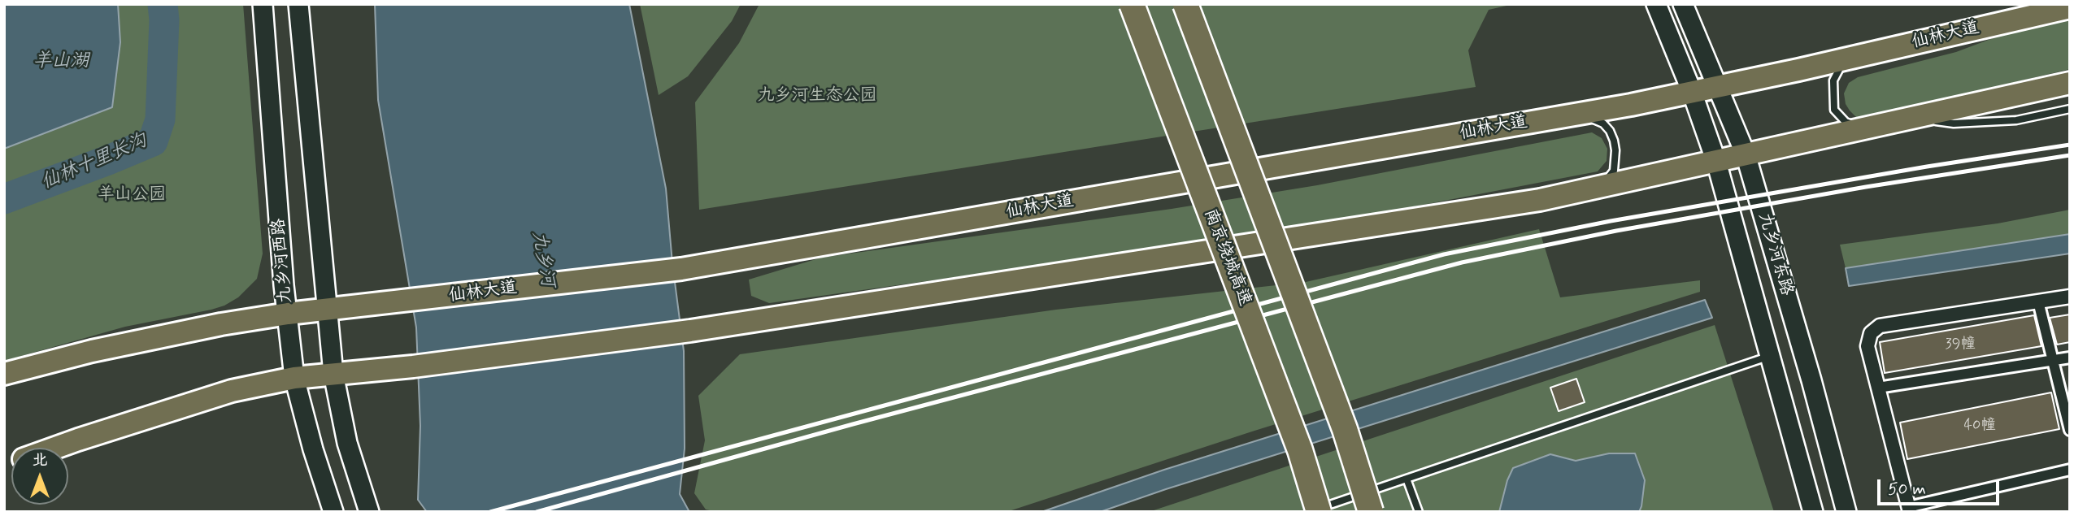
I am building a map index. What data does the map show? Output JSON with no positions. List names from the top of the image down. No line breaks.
{"streets":{"highway":["南京绕城高速"],"main road":["仙林大道","九乡河东路","九乡河西路"]},"crossings":[["仙林大道","九乡河东路"],["仙林大道","九乡河西路"]],"water":["羊山湖","仙林十里长沟","九乡河"],"parks":["九乡河生态公园","羊山公园"],"house_numbers":["39幢","40幢"],"scale_bar":"50 m","north":"top"}
